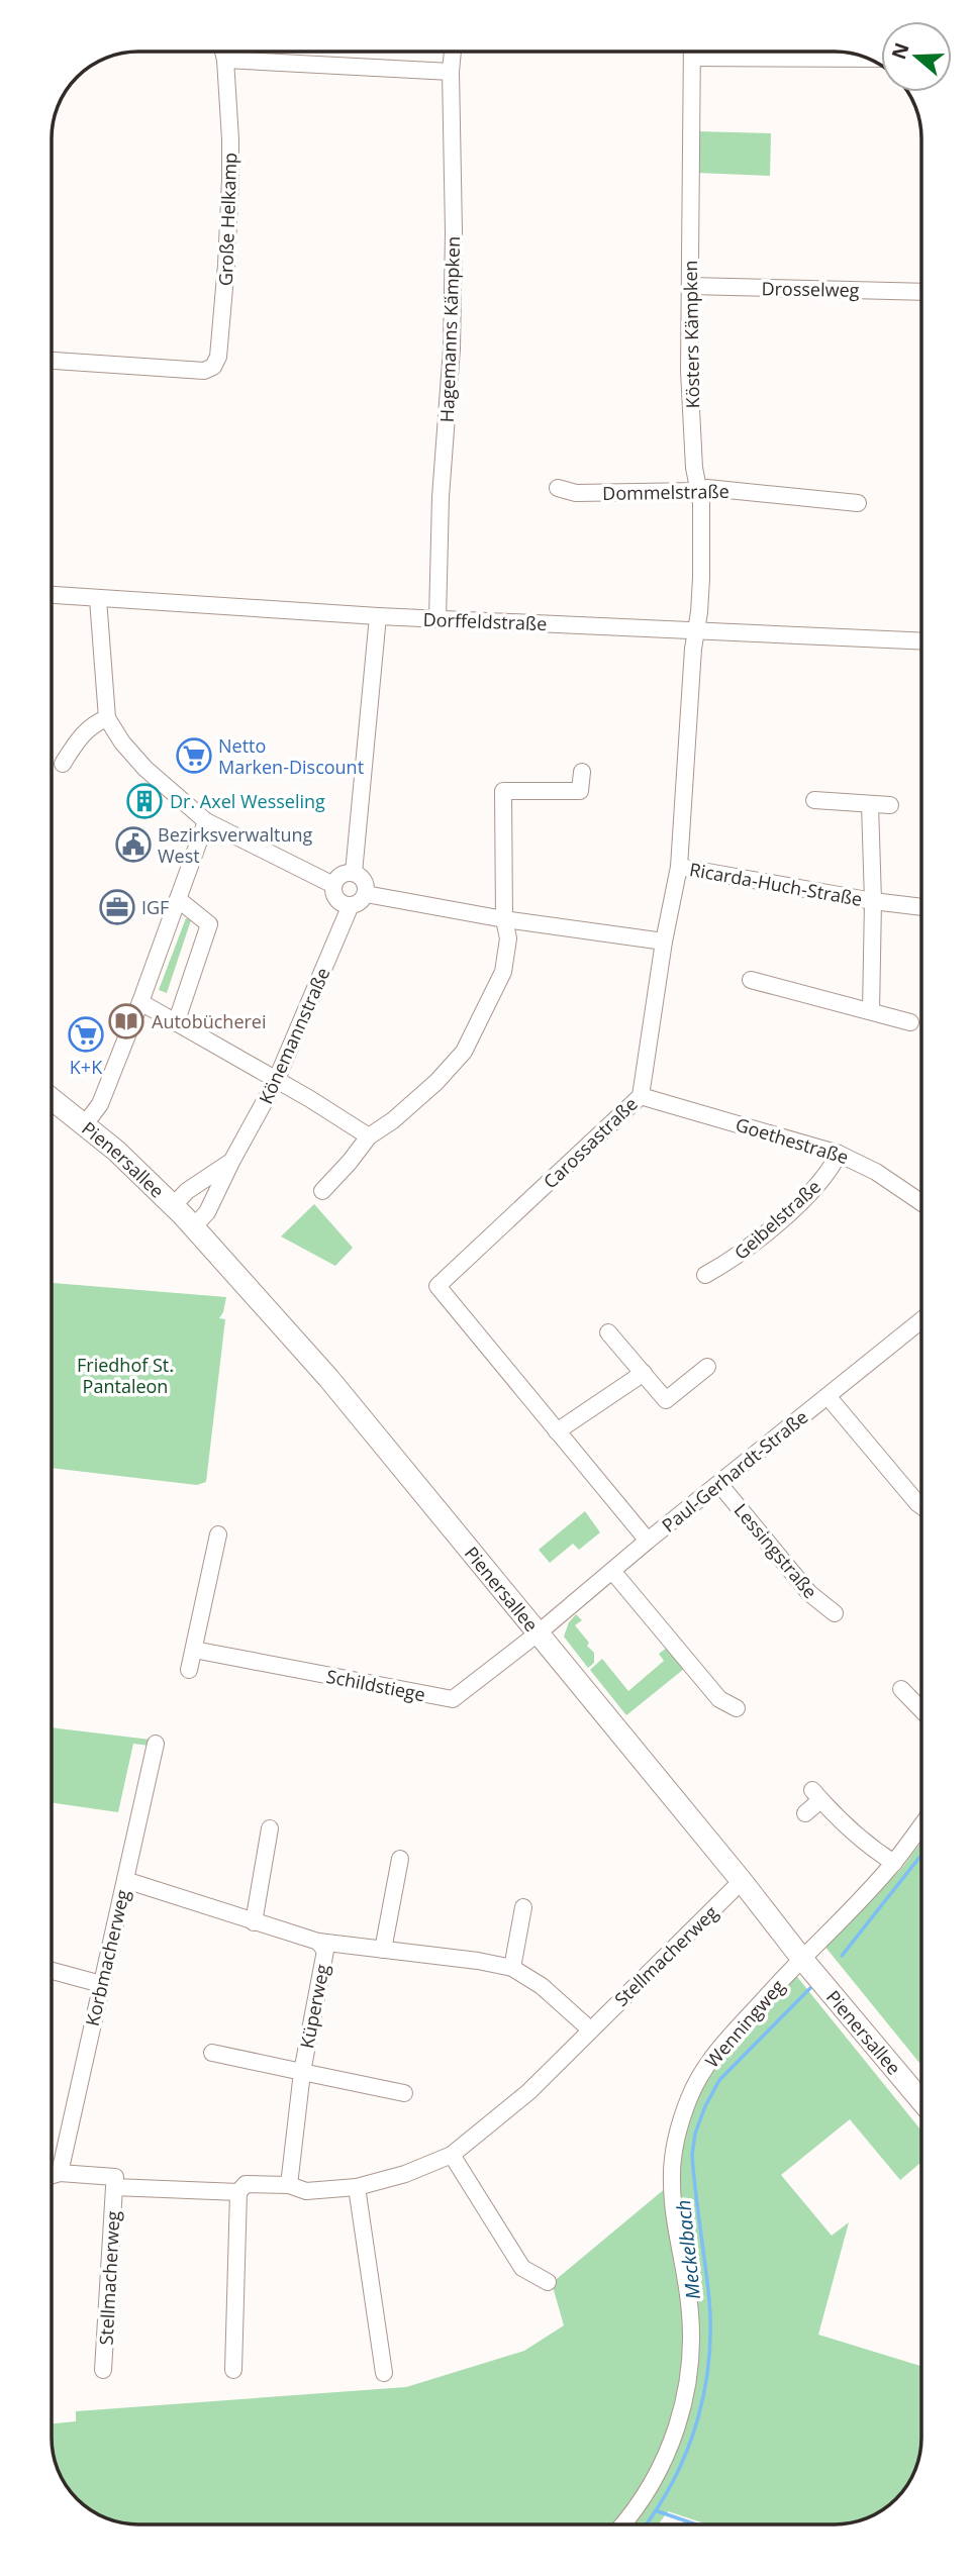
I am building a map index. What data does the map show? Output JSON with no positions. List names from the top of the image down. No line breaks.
{"streets":{"main road":["Pienersallee"],"street":["Große Helkamp","Drosselweg","Hagemanns Kämpken","Kösters Kämpken","Dommelstraße","Dorffeldstraße","Ricarda-Huch-Straße","Könemannstraße","Goethestraße","Carossastraße","Geibelstraße","Paul-Gerhardt-Straße","Lessingstraße","Schildstiege","Stellmacherweg","Korbmacherweg","Küperweg","Wenningweg"]},"crossings":[["Drosselweg","Kösters Kämpken"],["Hagemanns Kämpken","Dorffeldstraße"],["Kösters Kämpken","Dommelstraße"],["Kösters Kämpken","Dorffeldstraße"],["Kösters Kämpken","Carossastraße"],["Dorffeldstraße","Carossastraße"],["Ricarda-Huch-Straße","Carossastraße"],["Könemannstraße","Pienersallee"],["Goethestraße","Carossastraße"],["Goethestraße","Geibelstraße"],["Carossastraße","Paul-Gerhardt-Straße"],["Pienersallee","Paul-Gerhardt-Straße"],["Pienersallee","Schildstiege"],["Pienersallee","Stellmacherweg"],["Pienersallee","Wenningweg"],["Paul-Gerhardt-Straße","Lessingstraße"],["Paul-Gerhardt-Straße","Schildstiege"],["Stellmacherweg","Korbmacherweg"],["Stellmacherweg","Küperweg"]],"water":["Meckelbach"],"parks":["Friedhof St. Pantaleon"],"places":{"supermarket":["Netto Marken-Discount","K+K"],"building":["Dr. Axel Wesseling"],"public building":["Bezirksverwaltung West"],"office":["IGF"],"library":["Autobücherei"]},"north":"left"}
